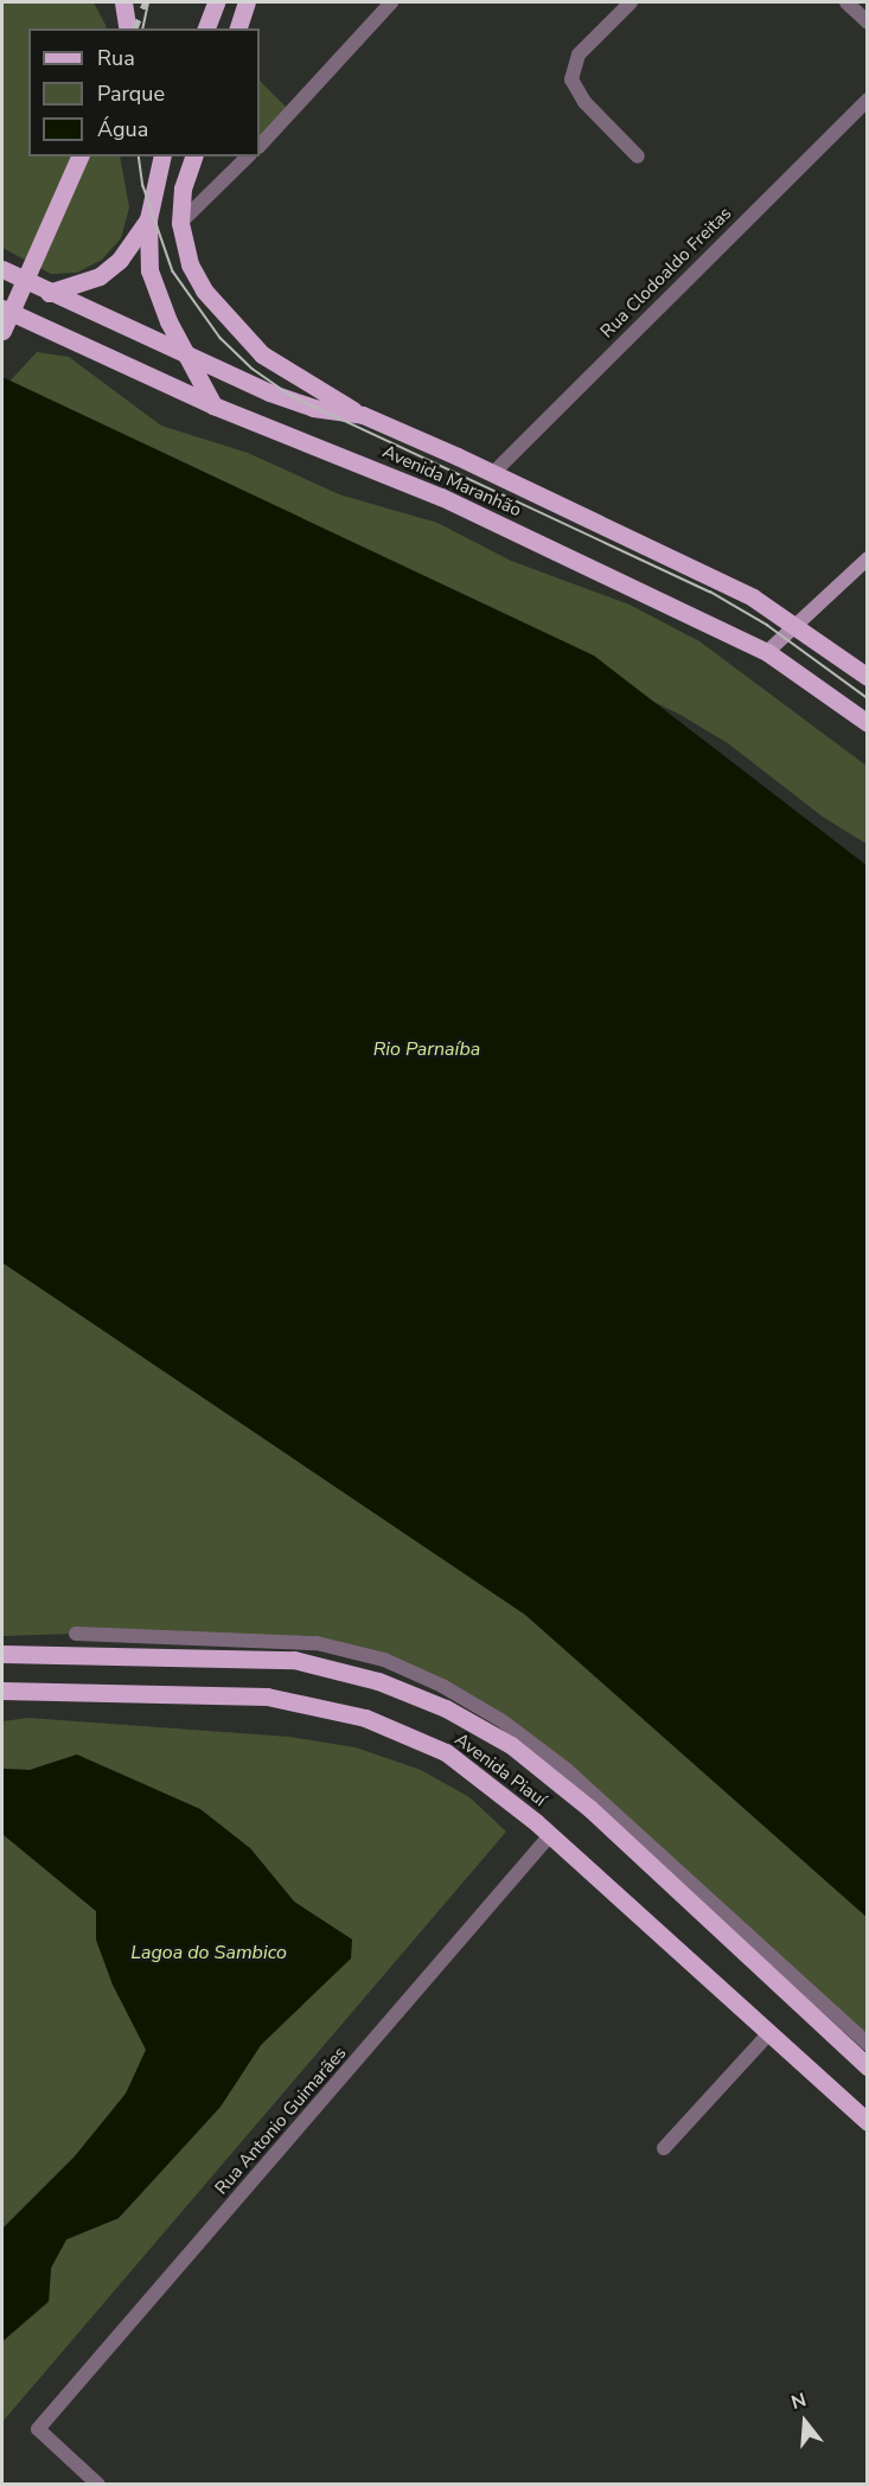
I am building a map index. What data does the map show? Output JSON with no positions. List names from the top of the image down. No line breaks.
{"streets":{"main road":["Avenida Maranhão","Avenida Piauí"],"street":["Rua Clodoaldo Freitas","Rua Antonio Guimarães"]},"crossings":[["Rua Clodoaldo Freitas","Avenida Maranhão"],["Avenida Piauí","Rua Antonio Guimarães"]],"water":["Rio Parnaíba","Lagoa do Sambico"],"legend":["Rua","Parque","Água"],"north":"top"}
